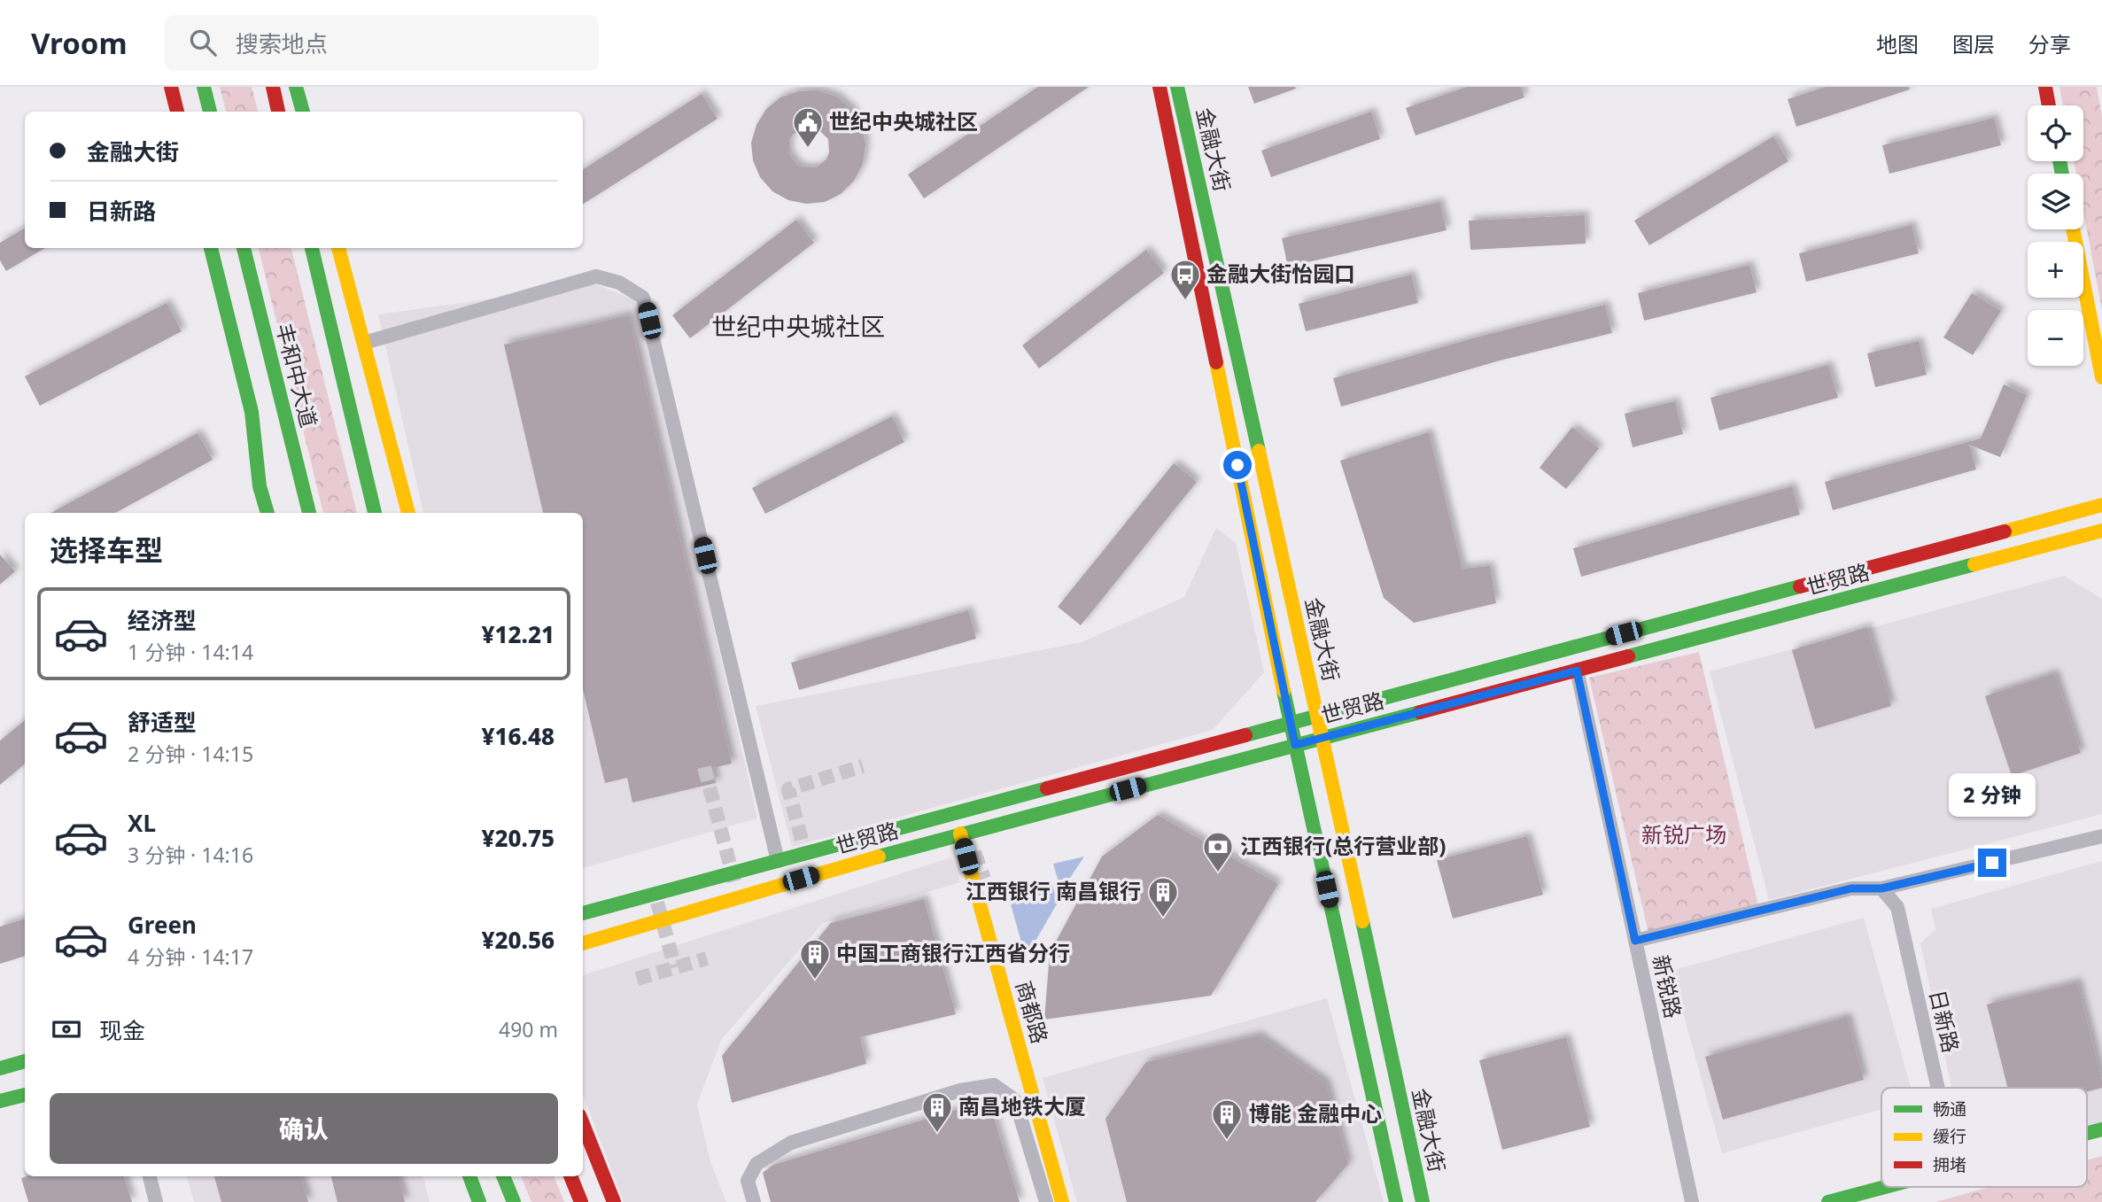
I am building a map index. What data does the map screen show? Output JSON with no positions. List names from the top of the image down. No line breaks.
{"streets":{"main road":["金融大街","丰和中大道","世贸路","商都路"],"street":["新锐路","日新路"]},"crossings":[["金融大街","世贸路"],["世贸路","新锐路"],["世贸路","商都路"]],"districts":["世纪中央城社区"],"parks":["新锐广场"],"places":{"public building":["世纪中央城社区"],"bus stop":["金融大街怡园口"],"bank":["江西银行(总行营业部)"],"building":["江西银行 南昌银行","中国工商银行江西省分行","南昌地铁大厦","博能 金融中心"]},"legend":["畅通","缓行","拥堵"],"page":{"header":"Vroom","search":"搜索地点","nav":["地图","图层","分享"],"map_buttons":["+","−"],"banner":["金融大街","日新路"],"heading":"选择车型","list":[{"name":"经济型","note":"1 分钟 · 14:14","value":"¥12.21"},{"name":"舒适型","note":"2 分钟 · 14:15","value":"¥16.48"},{"name":"XL","note":"3 分钟 · 14:16","value":"¥20.75"},{"name":"Green","note":"4 分钟 · 14:17","value":"¥20.56"}],"bubble":"2 分钟","pay":["现金","490 m"],"buttons":"确认"}}
